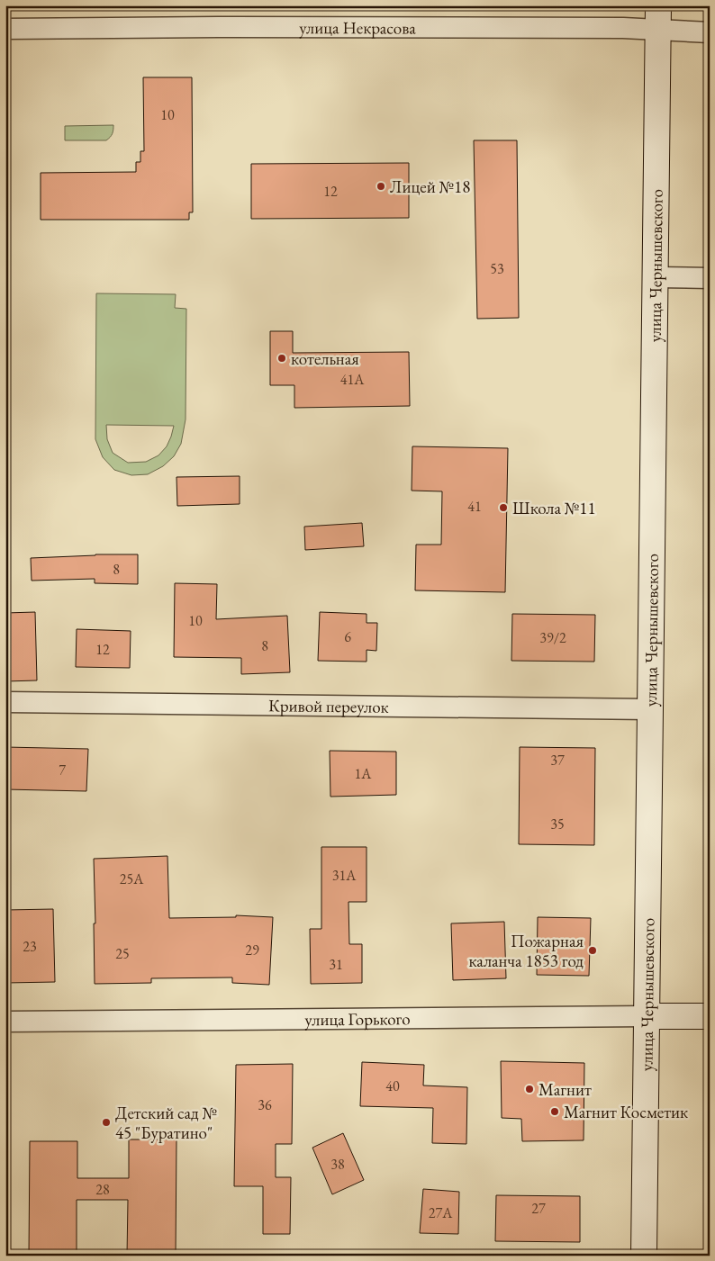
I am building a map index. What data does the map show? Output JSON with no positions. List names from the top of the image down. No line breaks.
{"streets":{"main road":["улица Чернышевского","улица Горького"],"street":["улица Некрасова","Кривой переулок"]},"crossings":[["улица Некрасова","улица Чернышевского"],["улица Чернышевского","Кривой переулок"],["улица Чернышевского","улица Горького"]],"places":["Лицей №18","котельная","Школа №11","Пожарная каланча 1853 год","Магнит","Магнит Косметик","Детский сад № 45 \"Буратино\""],"house_numbers":["10","12","53","41А","41","8","10","6","39/2","8","12","37","7","1А","35","31А","25А","23","29","25","31","40","36","38","28","27","27А"]}
